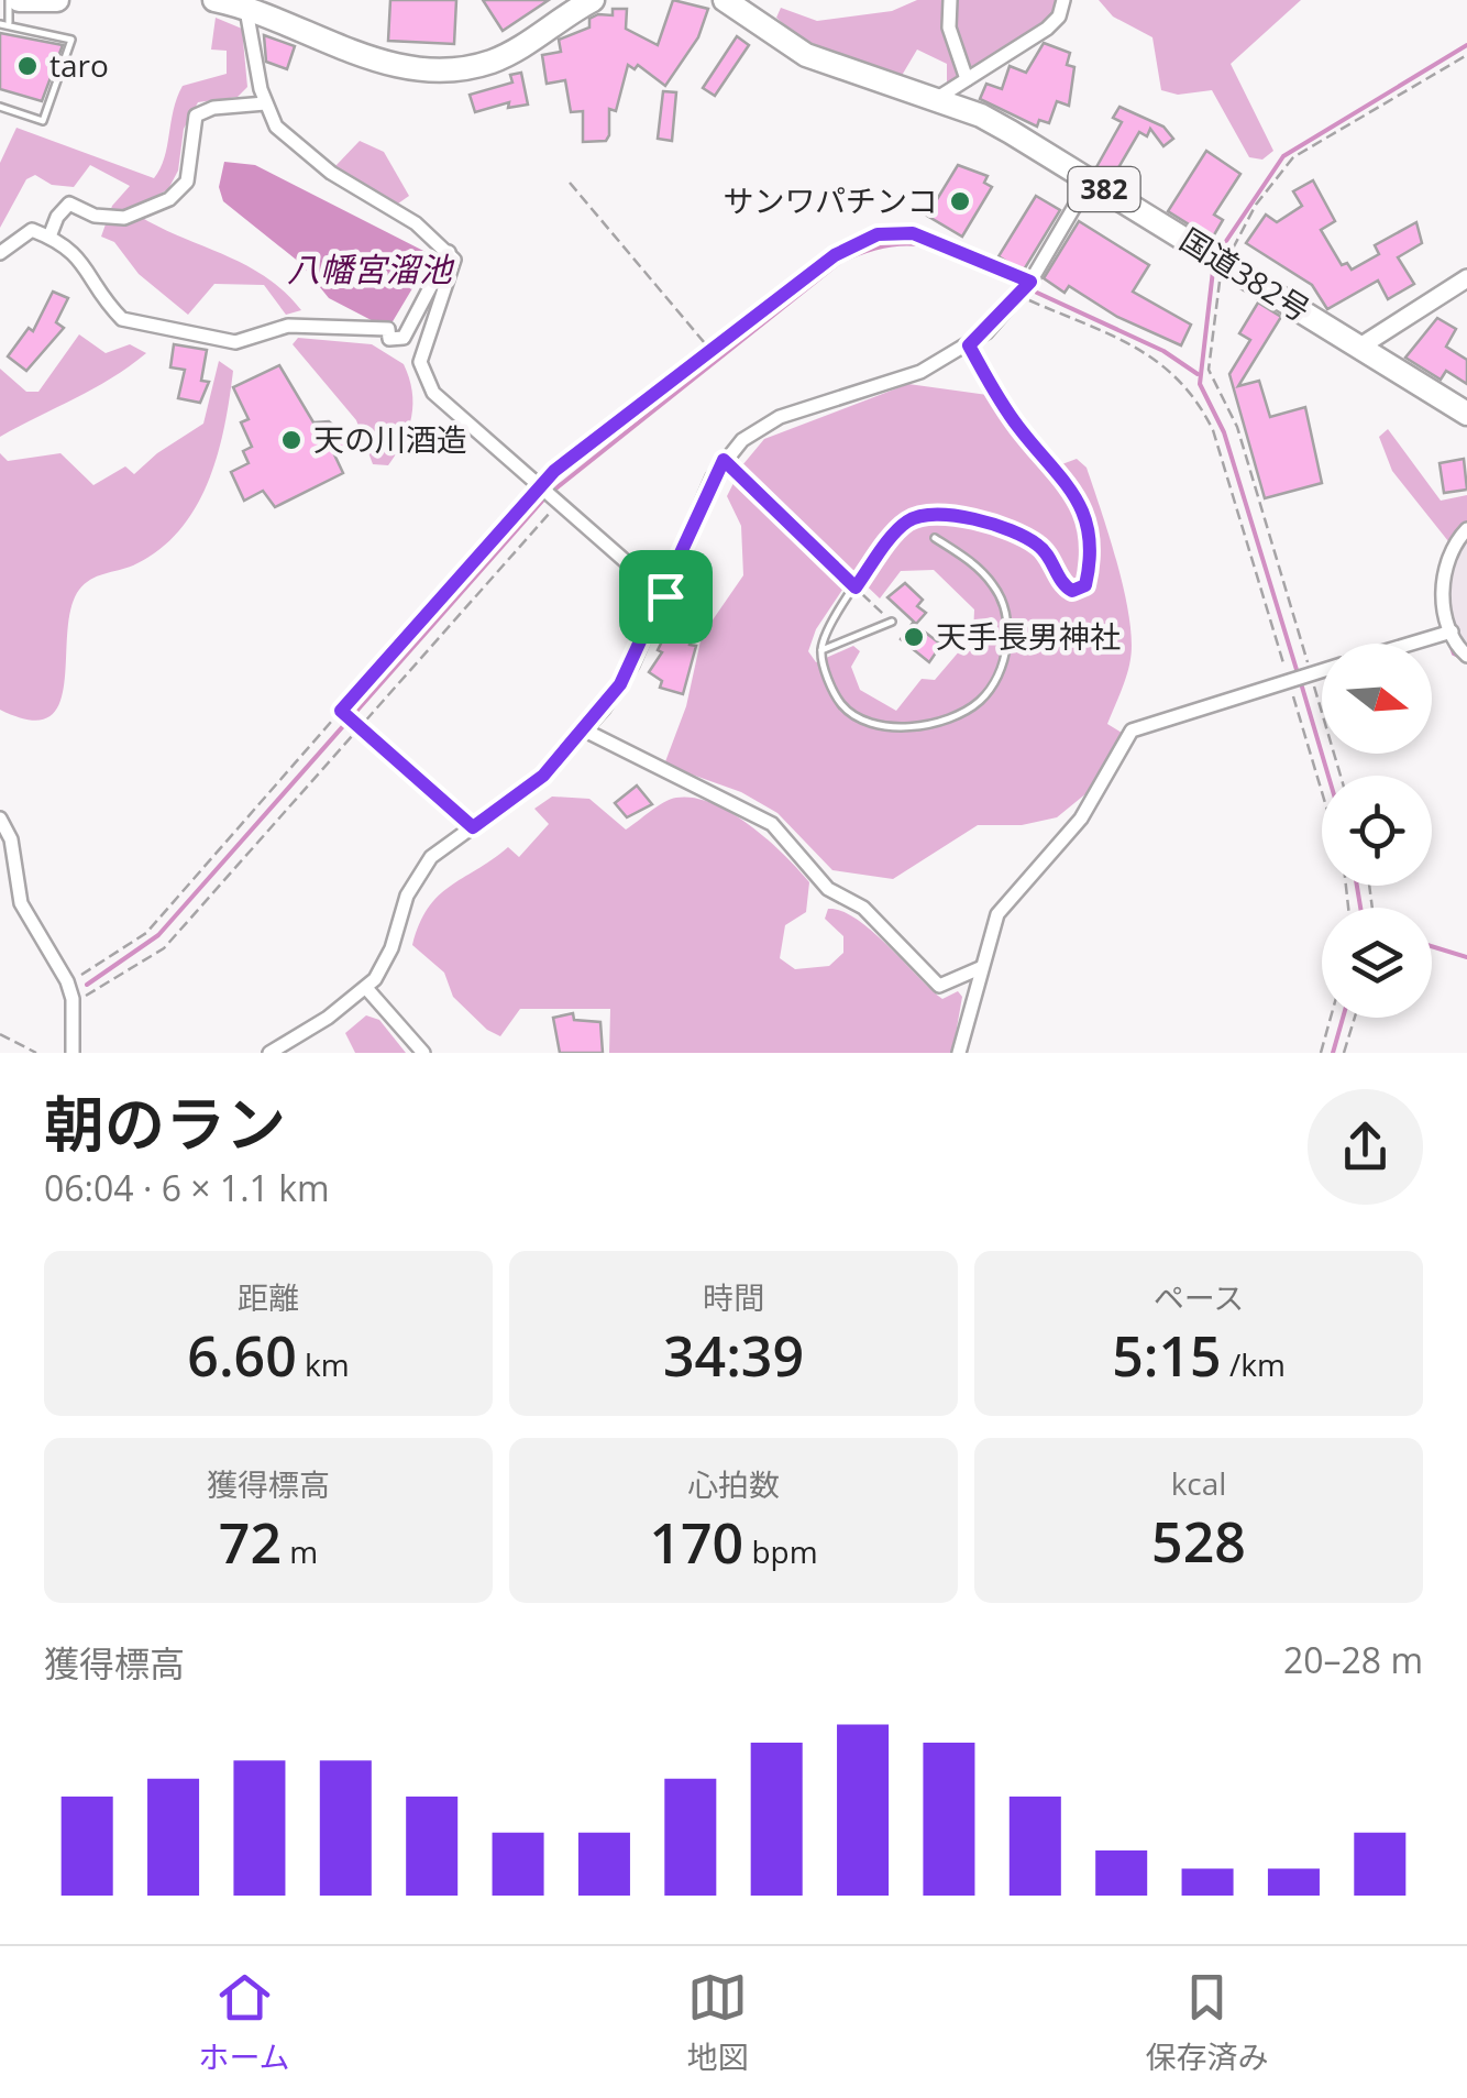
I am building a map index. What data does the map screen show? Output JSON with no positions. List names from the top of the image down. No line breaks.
{"streets":{"highway":["382","国道382号"]},"water":["八幡宮溜池"],"places":["taro","サンワパチンコ","天の川酒造","天手長男神社"],"north":"right","page":{"heading":["朝のラン","06:04 · 6 × 1.1 km"],"stats":[["距離","6.60 km"],["時間","34:39"],["ペース","5:15 /km"],["獲得標高","72 m"],["心拍数","170 bpm"],["kcal","528"]],"chart":["獲得標高","20–28 m"],"tabs":["ホーム","地図","保存済み"]}}
